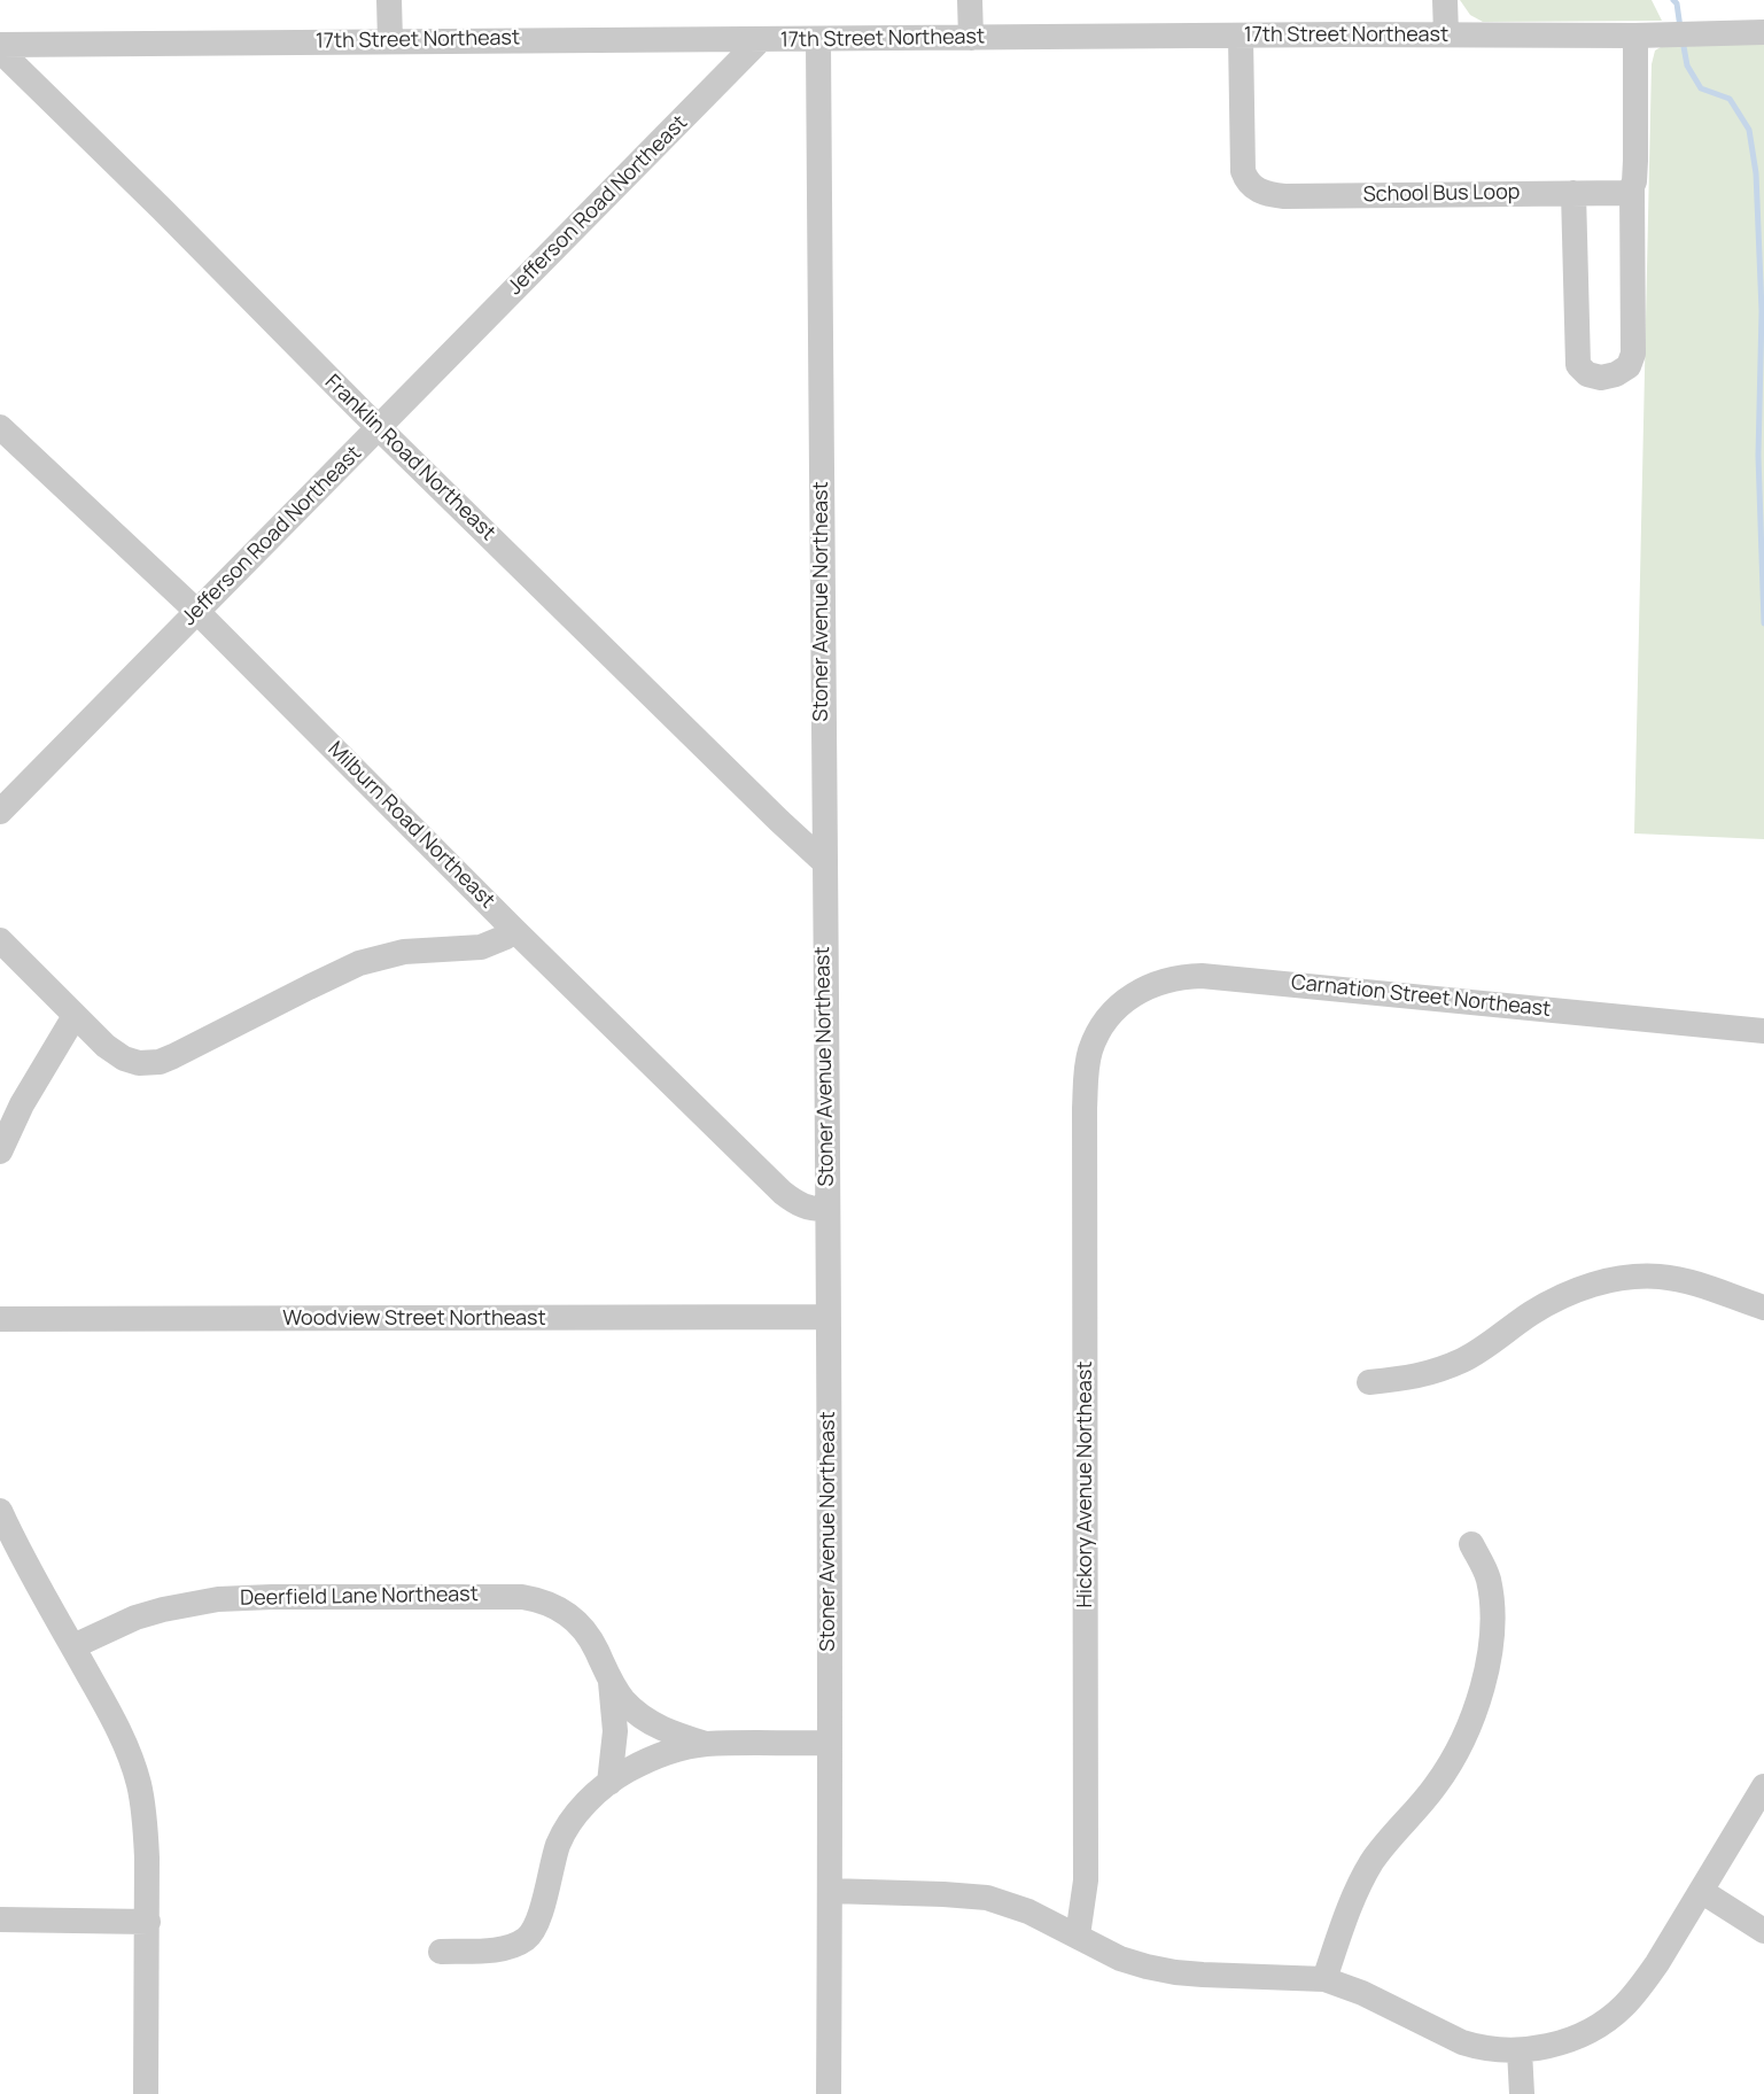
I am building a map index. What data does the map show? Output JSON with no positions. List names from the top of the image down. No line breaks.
{"streets":{"street":["17th Street Northeast","School Bus Loop","Jefferson Road Northeast","Franklin Road Northeast","Stoner Avenue Northeast","Milburn Road Northeast","Carnation Street Northeast","Woodview Street Northeast","Hickory Avenue Northeast","Deerfield Lane Northeast"]},"crossings":[["17th Street Northeast","School Bus Loop"],["17th Street Northeast","Jefferson Road Northeast"],["17th Street Northeast","Stoner Avenue Northeast"],["Jefferson Road Northeast","Franklin Road Northeast"],["Jefferson Road Northeast","Milburn Road Northeast"],["Franklin Road Northeast","Stoner Avenue Northeast"],["Stoner Avenue Northeast","Milburn Road Northeast"],["Stoner Avenue Northeast","Woodview Street Northeast"],["Stoner Avenue Northeast","Deerfield Lane Northeast"],["Carnation Street Northeast","Hickory Avenue Northeast"]]}
